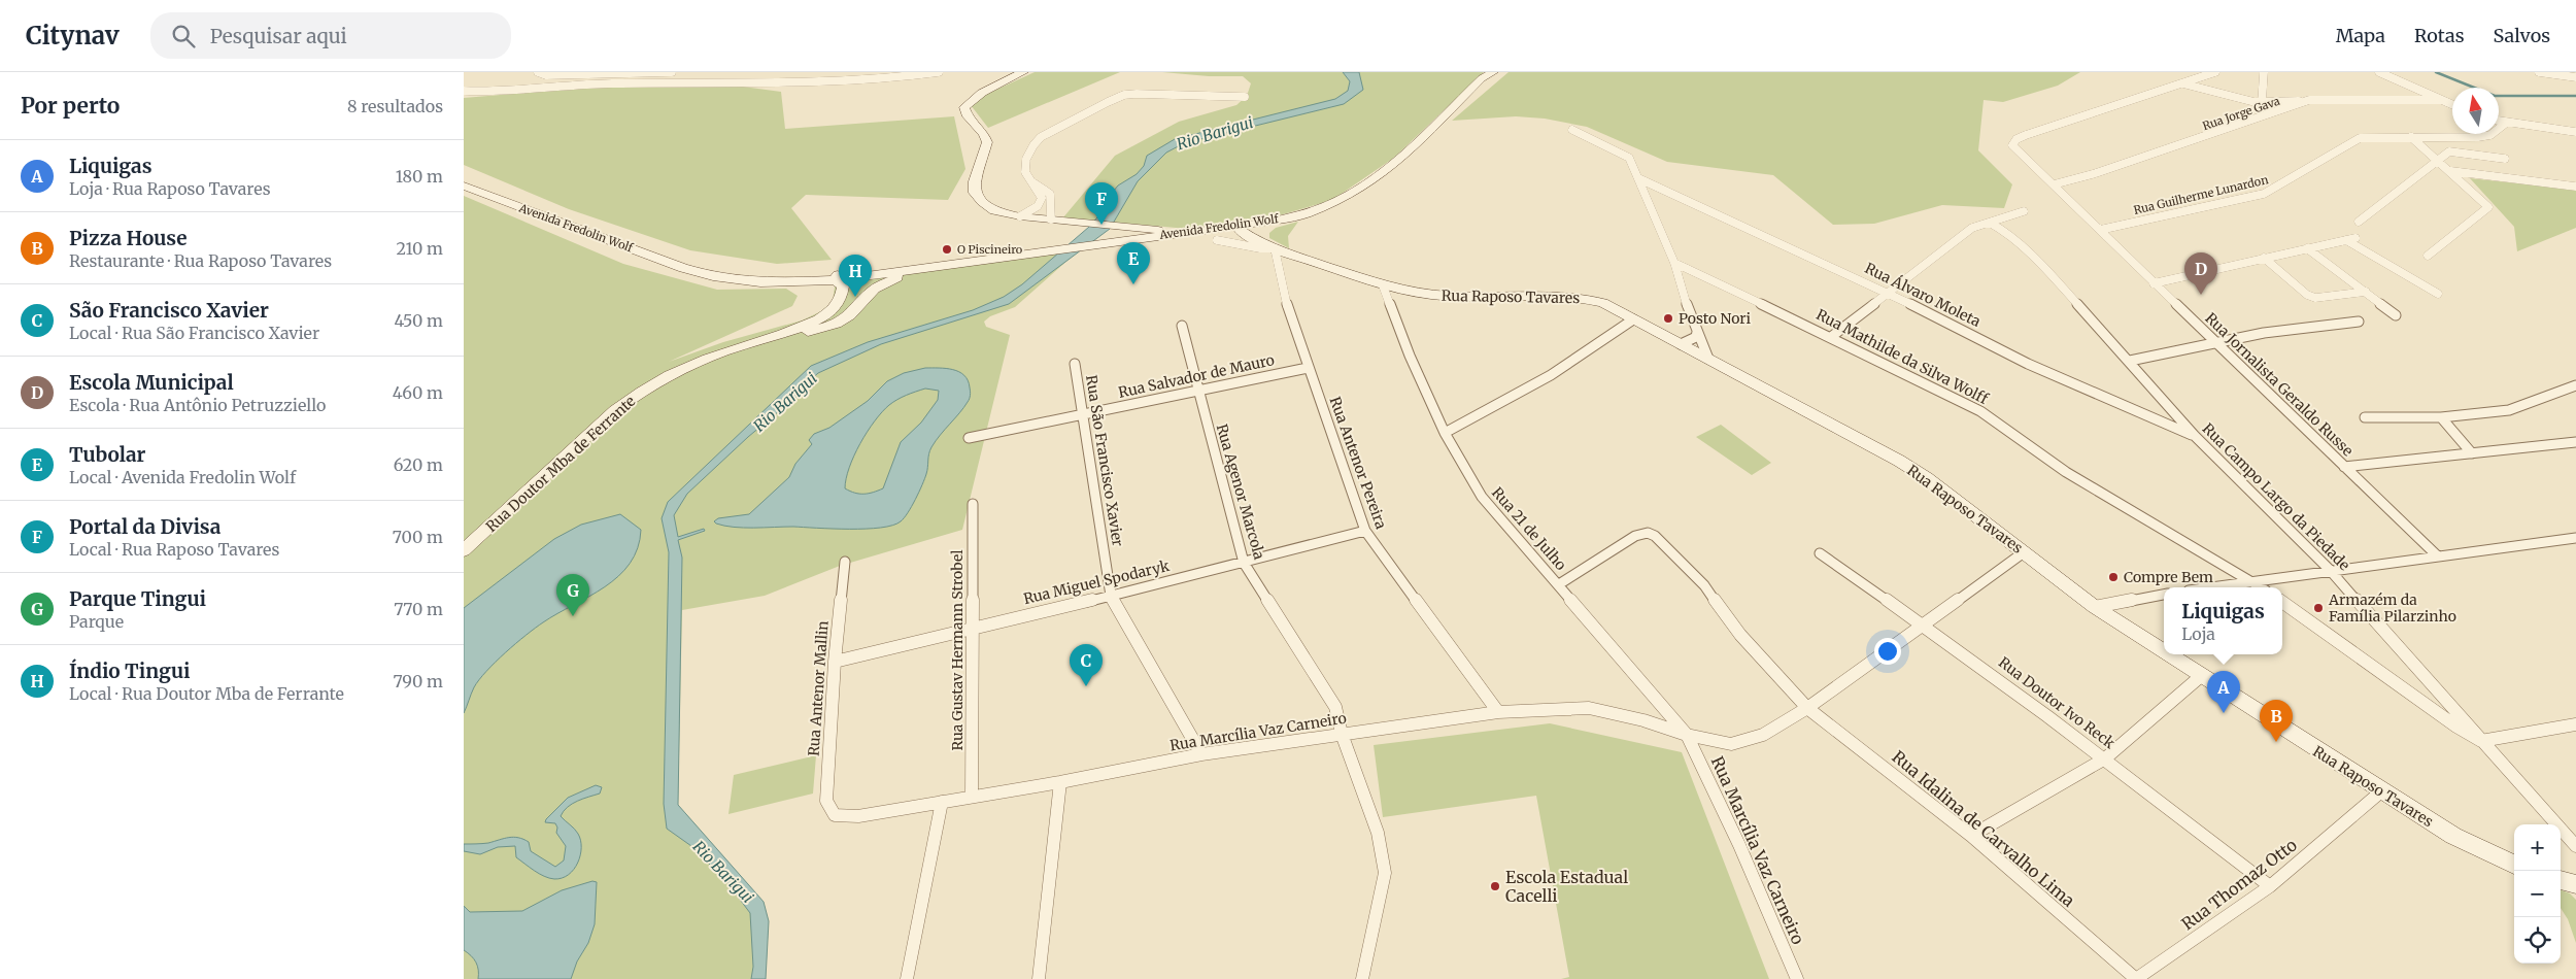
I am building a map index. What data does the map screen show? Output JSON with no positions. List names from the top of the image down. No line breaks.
{"streets":{"main road":["Avenida Fredolin Wolf","Rua Raposo Tavares","Rua Doutor Mba de Ferrante"],"street":["Rua Jorge Gava","Rua Guilherme Lunardon","Rua Álvaro Moleta","Rua Mathilde da Silva Wolff","Rua Salvador de Mauro","Rua Jornalista Geraldo Russe","Rua São Francisco Xavier","Rua Antenor Pereira","Rua Agenor Marcola","Rua Campo Largo da Piedade","Rua 21 de Julho","Rua Miguel Spodaryk","Rua Gustav Hermann Strobel","Rua Antenor Mallin","Rua Doutor Ivo Reck","Rua Marcília Vaz Carneiro","Rua Idalina de Carvalho Lima","Rua Thomaz Otto"]},"crossings":[["Rua Jorge Gava","Rua Jornalista Geraldo Russe"],["Rua Guilherme Lunardon","Rua Jornalista Geraldo Russe"],["Avenida Fredolin Wolf","Rua Raposo Tavares"],["Avenida Fredolin Wolf","Rua Doutor Mba de Ferrante"],["Rua Álvaro Moleta","Rua Campo Largo da Piedade"],["Rua Raposo Tavares","Rua Antenor Pereira"],["Rua Raposo Tavares","Rua 21 de Julho"],["Rua Raposo Tavares","Rua Marcília Vaz Carneiro"],["Rua Raposo Tavares","Rua Thomaz Otto"],["Rua Salvador de Mauro","Rua São Francisco Xavier"],["Rua Salvador de Mauro","Rua Antenor Pereira"],["Rua Salvador de Mauro","Rua Agenor Marcola"],["Rua São Francisco Xavier","Rua Miguel Spodaryk"],["Rua São Francisco Xavier","Rua Marcília Vaz Carneiro"],["Rua Antenor Pereira","Rua Miguel Spodaryk"],["Rua Antenor Pereira","Rua Marcília Vaz Carneiro"],["Rua Agenor Marcola","Rua Miguel Spodaryk"],["Rua Agenor Marcola","Rua Marcília Vaz Carneiro"],["Rua 21 de Julho","Rua Marcília Vaz Carneiro"],["Rua 21 de Julho","Rua Idalina de Carvalho Lima"],["Rua Miguel Spodaryk","Rua Gustav Hermann Strobel"],["Rua Miguel Spodaryk","Rua Antenor Mallin"],["Rua Gustav Hermann Strobel","Rua Marcília Vaz Carneiro"],["Rua Antenor Mallin","Rua Marcília Vaz Carneiro"],["Rua Doutor Ivo Reck","Rua Marcília Vaz Carneiro"],["Rua Doutor Ivo Reck","Rua Thomaz Otto"],["Rua Marcília Vaz Carneiro","Rua Idalina de Carvalho Lima"],["Rua Idalina de Carvalho Lima","Rua Thomaz Otto"]],"water":["Rio Barigui"],"places":["O Piscineiro","Posto Nori","Compre Bem","Armazém da Família Pilarzinho","Escola Estadual Cacelli"],"north":"top","page":{"header":"Citynav","search":"Pesquisar aqui","nav":["Mapa","Rotas","Salvos"],"heading":["Por perto","8 resultados"],"list":[{"mark":"A","name":"Liquigas","note":"Loja · Rua Raposo Tavares","value":"180 m"},{"mark":"B","name":"Pizza House","note":"Restaurante · Rua Raposo Tavares","value":"210 m"},{"mark":"C","name":"São Francisco Xavier","note":"Local · Rua São Francisco Xavier","value":"450 m"},{"mark":"D","name":"Escola Municipal","note":"Escola · Rua Antônio Petruzziello","value":"460 m"},{"mark":"E","name":"Tubolar","note":"Local · Avenida Fredolin Wolf","value":"620 m"},{"mark":"F","name":"Portal da Divisa","note":"Local · Rua Raposo Tavares","value":"700 m"},{"mark":"G","name":"Parque Tingui","note":"Parque","value":"770 m"},{"mark":"H","name":"Índio Tingui","note":"Local · Rua Doutor Mba de Ferrante","value":"790 m"}],"pins":["F","E","D","H","G","C","A","B"],"popup":["Liquigas","Loja"],"map_buttons":["+","−"]}}
